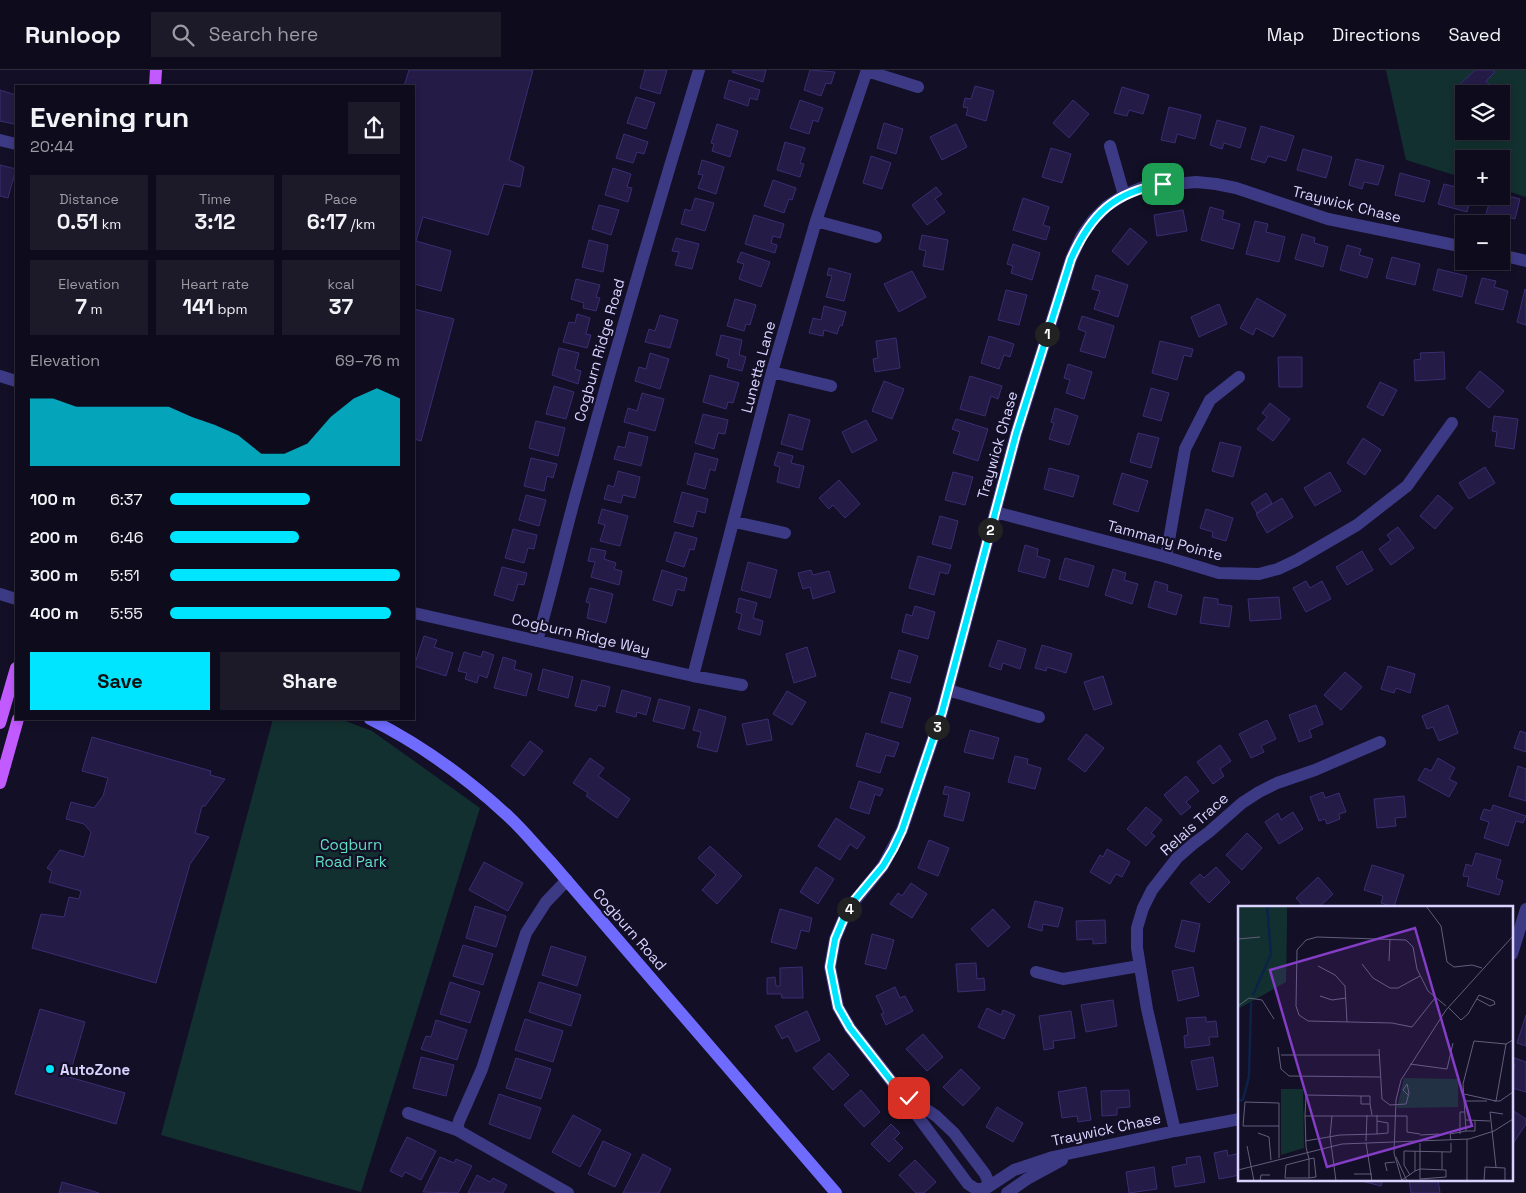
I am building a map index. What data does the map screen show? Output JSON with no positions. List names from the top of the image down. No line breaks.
{"streets":{"street":["Traywick Chase","Cogburn Ridge Road","Lunetta Lane","Tammany Pointe","Cogburn Ridge Way","Relais Trace","Cogburn Road"]},"crossings":[["Traywick Chase","Tammany Pointe"],["Traywick Chase","Relais Trace"],["Cogburn Ridge Road","Cogburn Ridge Way"],["Lunetta Lane","Cogburn Ridge Way"]],"parks":["Cogburn Road Park"],"places":["AutoZone"],"page":{"header":"Runloop","search":"Search here","nav":["Map","Directions","Saved"],"map_buttons":["+","−"],"heading":["Evening run","20:44"],"stats":[["Distance","0.51 km"],["Time","3:12"],["Pace","6:17 /km"],["Elevation","7 m"],["Heart rate","141 bpm"],["kcal","37"]],"pins":["1","2","3","4"],"chart":["Elevation","69–76 m"],"list":[{"name":"100 m","note":"6:37"},{"name":"200 m","note":"6:46"},{"name":"300 m","note":"5:51"},{"name":"400 m","note":"5:55"}],"buttons":["Save","Share"]}}
